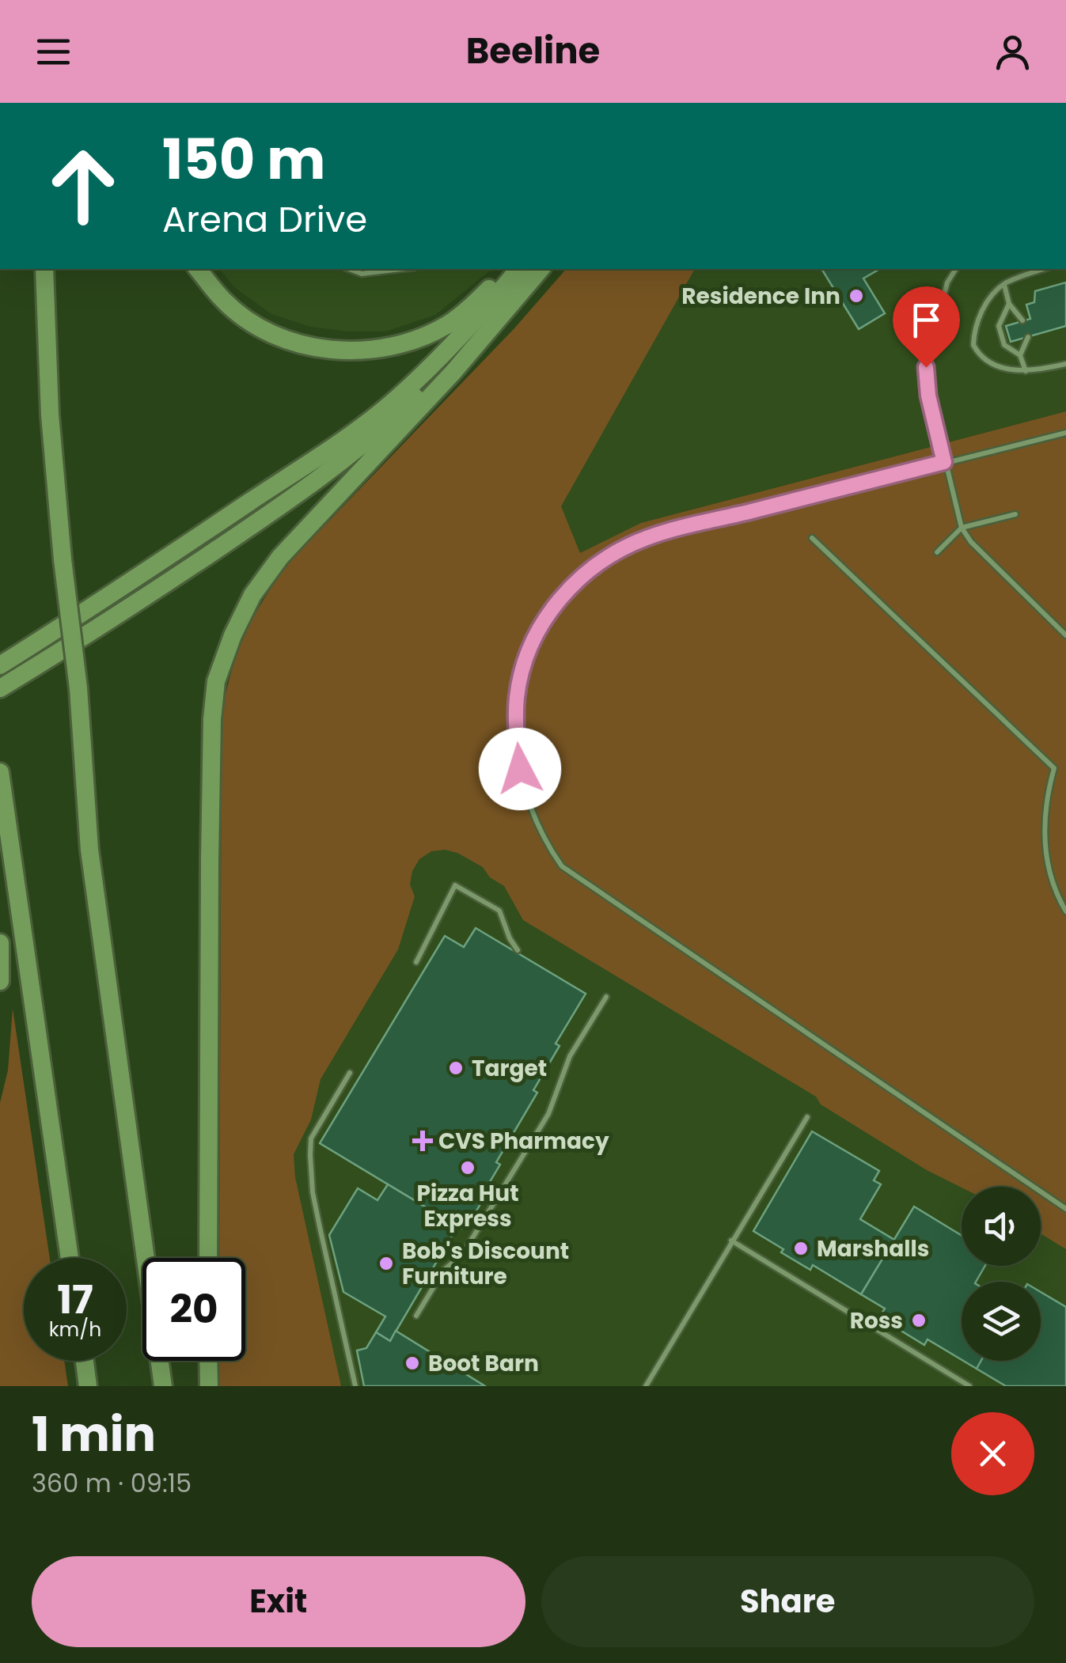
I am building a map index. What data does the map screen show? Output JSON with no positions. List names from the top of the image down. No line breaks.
{"places":{"other":["Residence Inn","Target","Pizza Hut Express","Marshalls","Bob's Discount Furniture","Ross","Boot Barn"],"health":["CVS Pharmacy"]},"page":{"header":"Beeline","turn":["150 m","Arena Drive"],"speed":"17 km/h","limit":"20","heading":["1 min","360 m · 09:15"],"buttons":["Exit","Share"]}}
